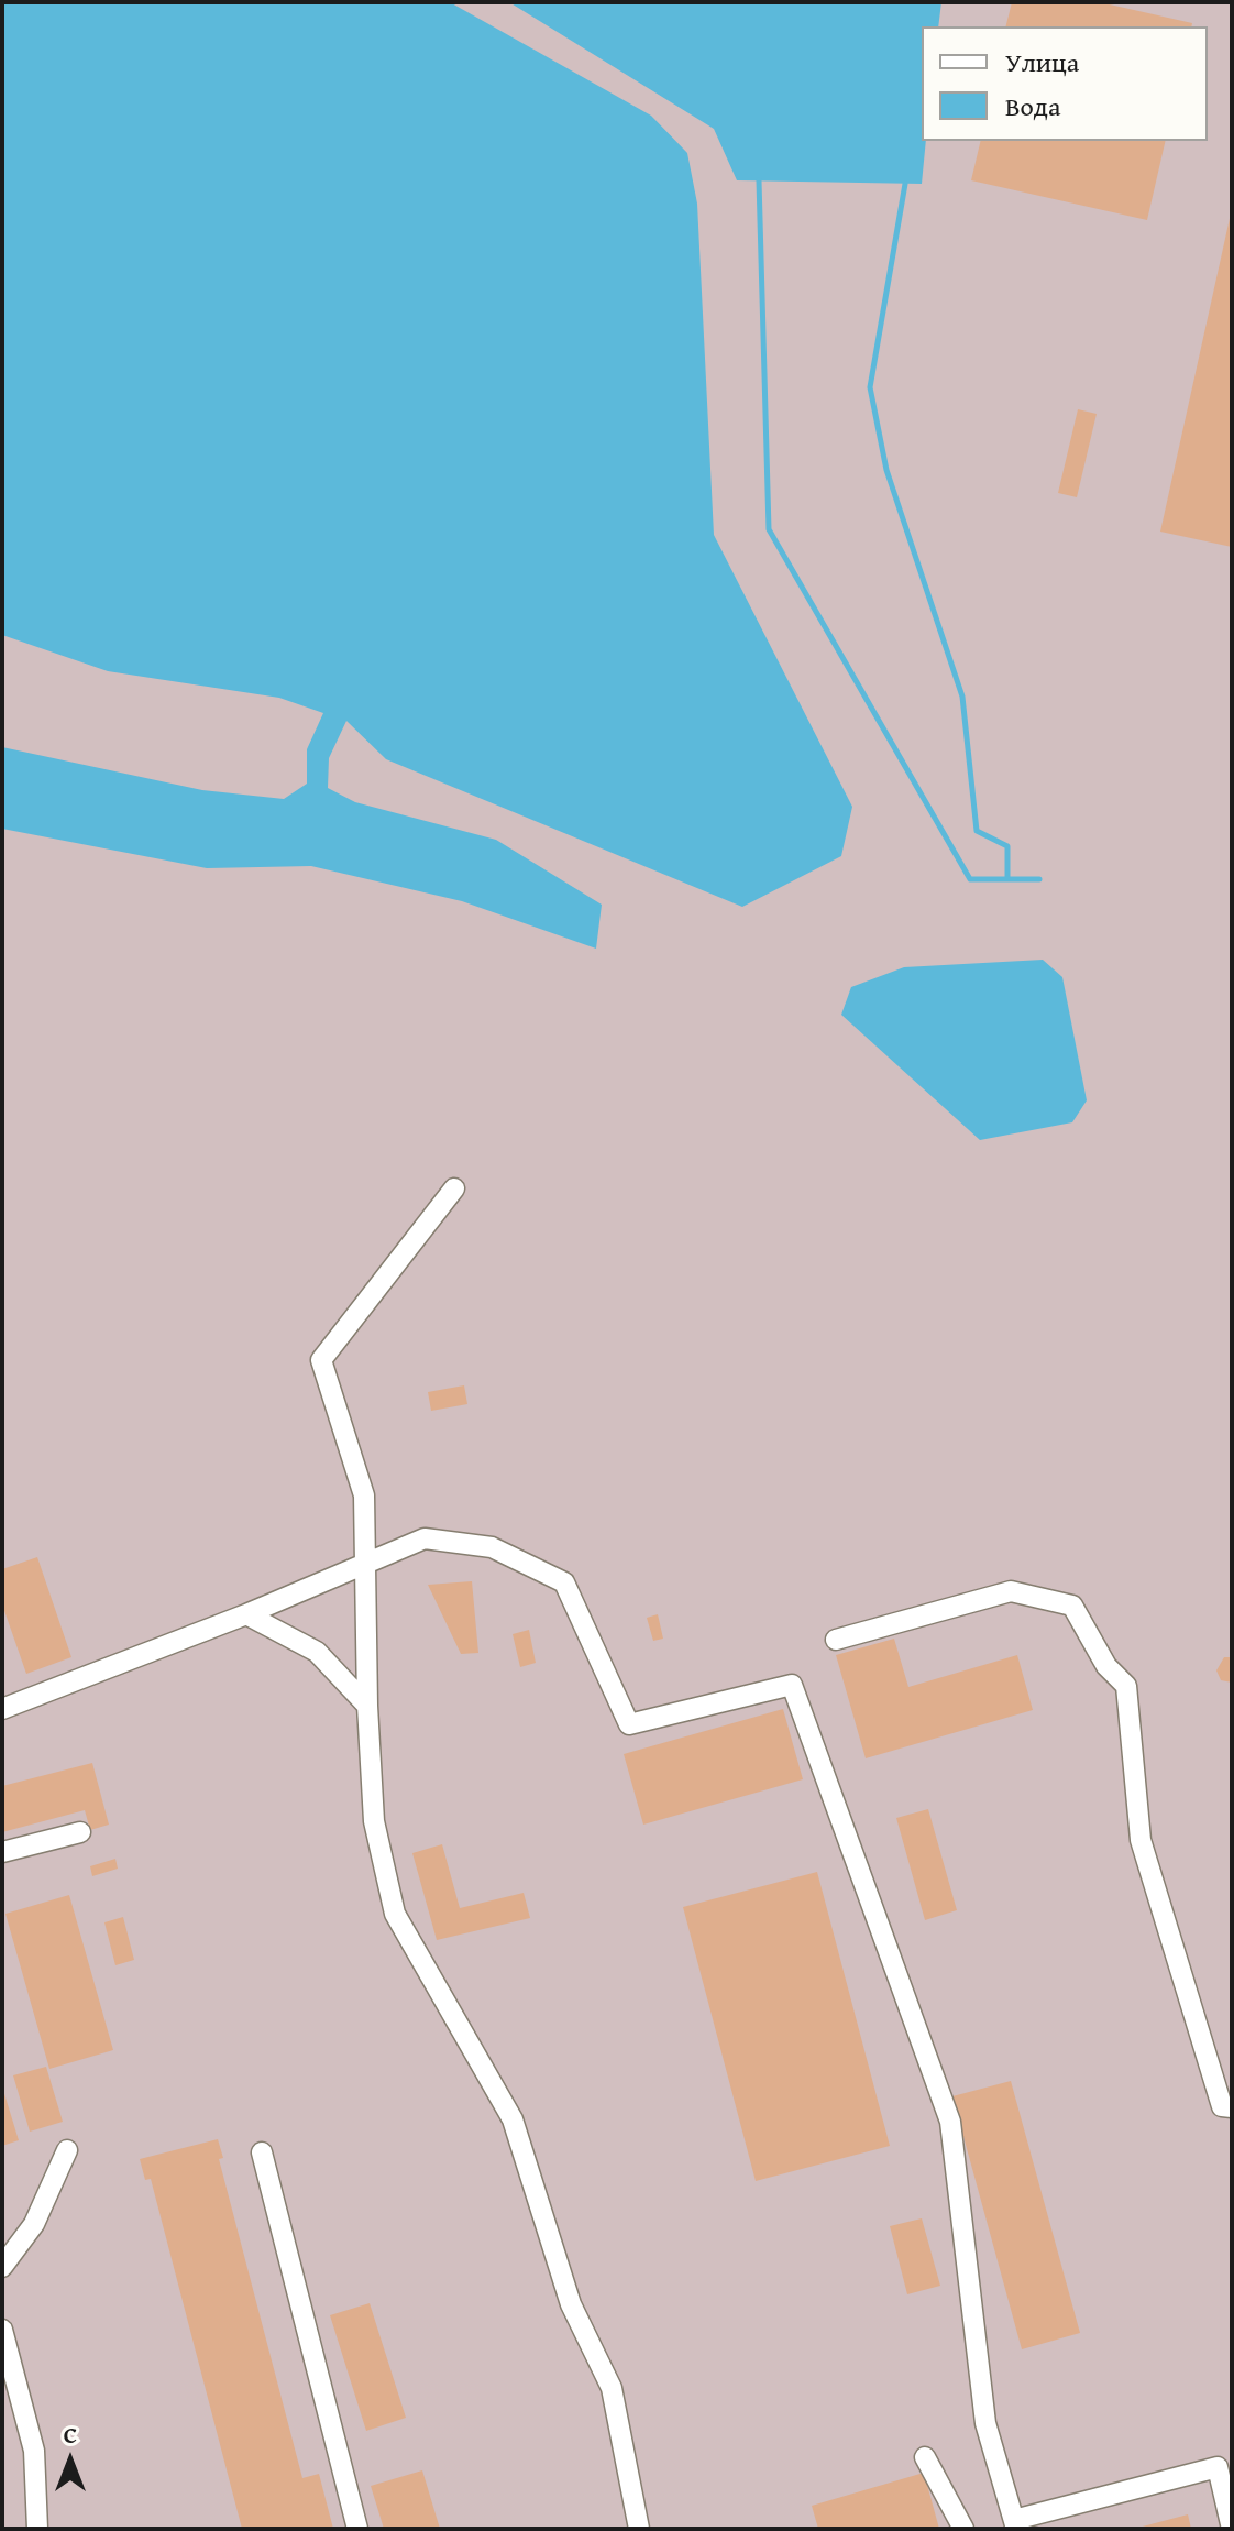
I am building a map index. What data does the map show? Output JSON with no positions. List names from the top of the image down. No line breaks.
{"legend":["Улица","Вода"],"north":"top"}
